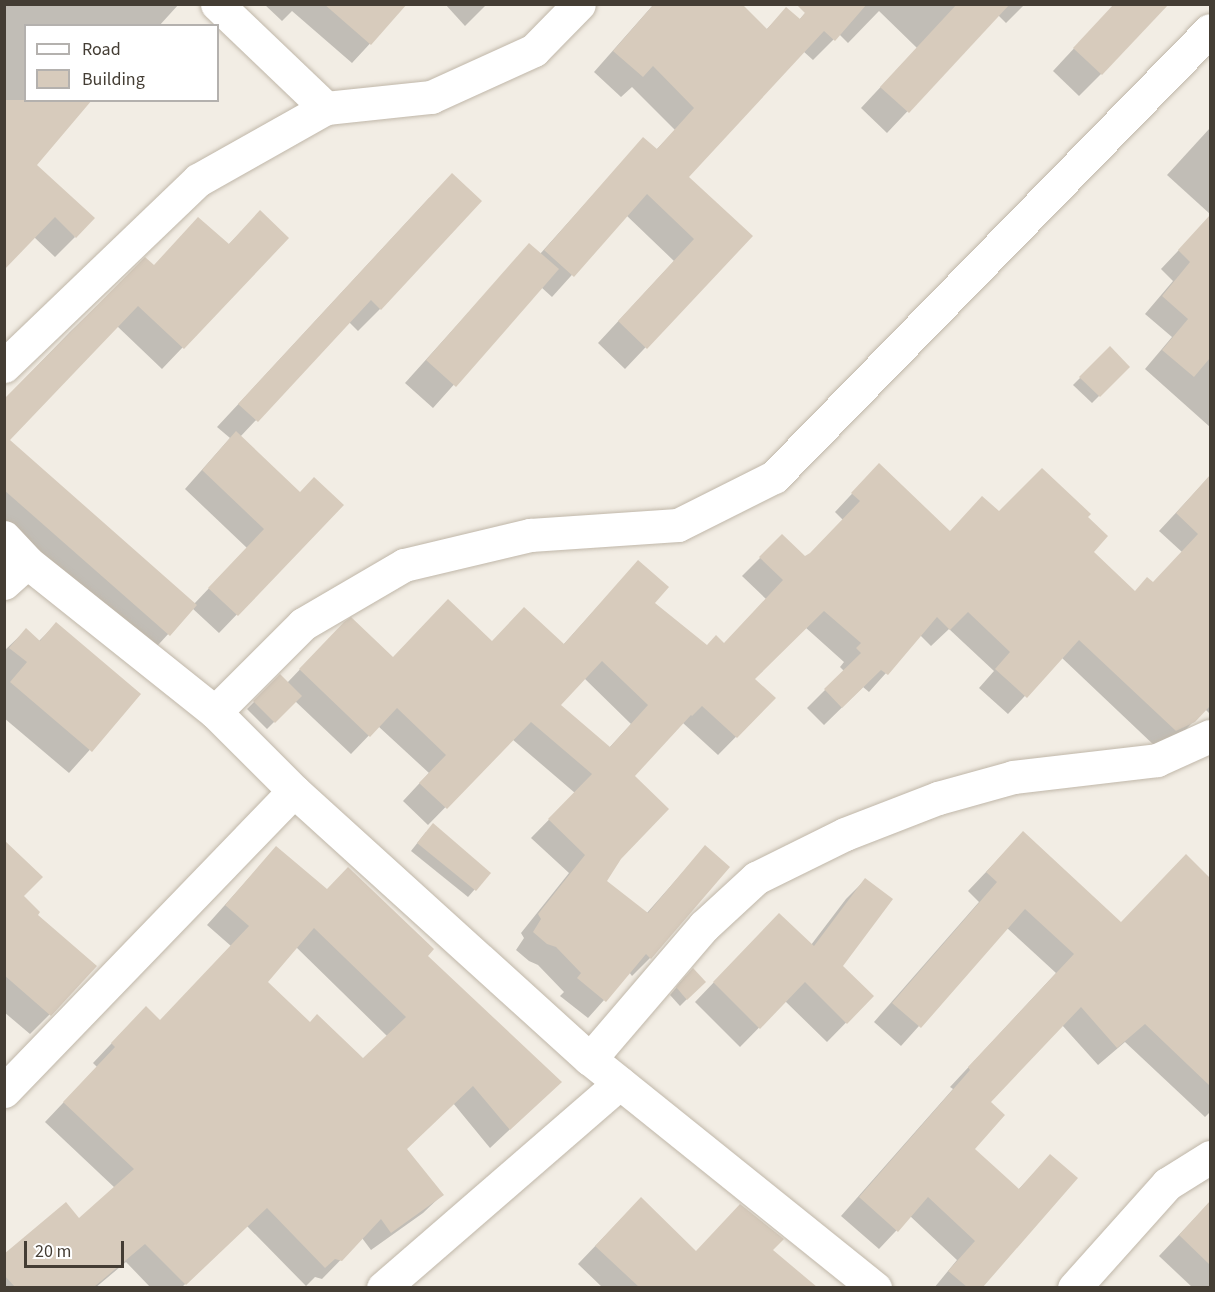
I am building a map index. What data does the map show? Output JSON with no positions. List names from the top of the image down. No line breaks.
{"legend":["Road","Building"],"scale_bar":"20 m"}
